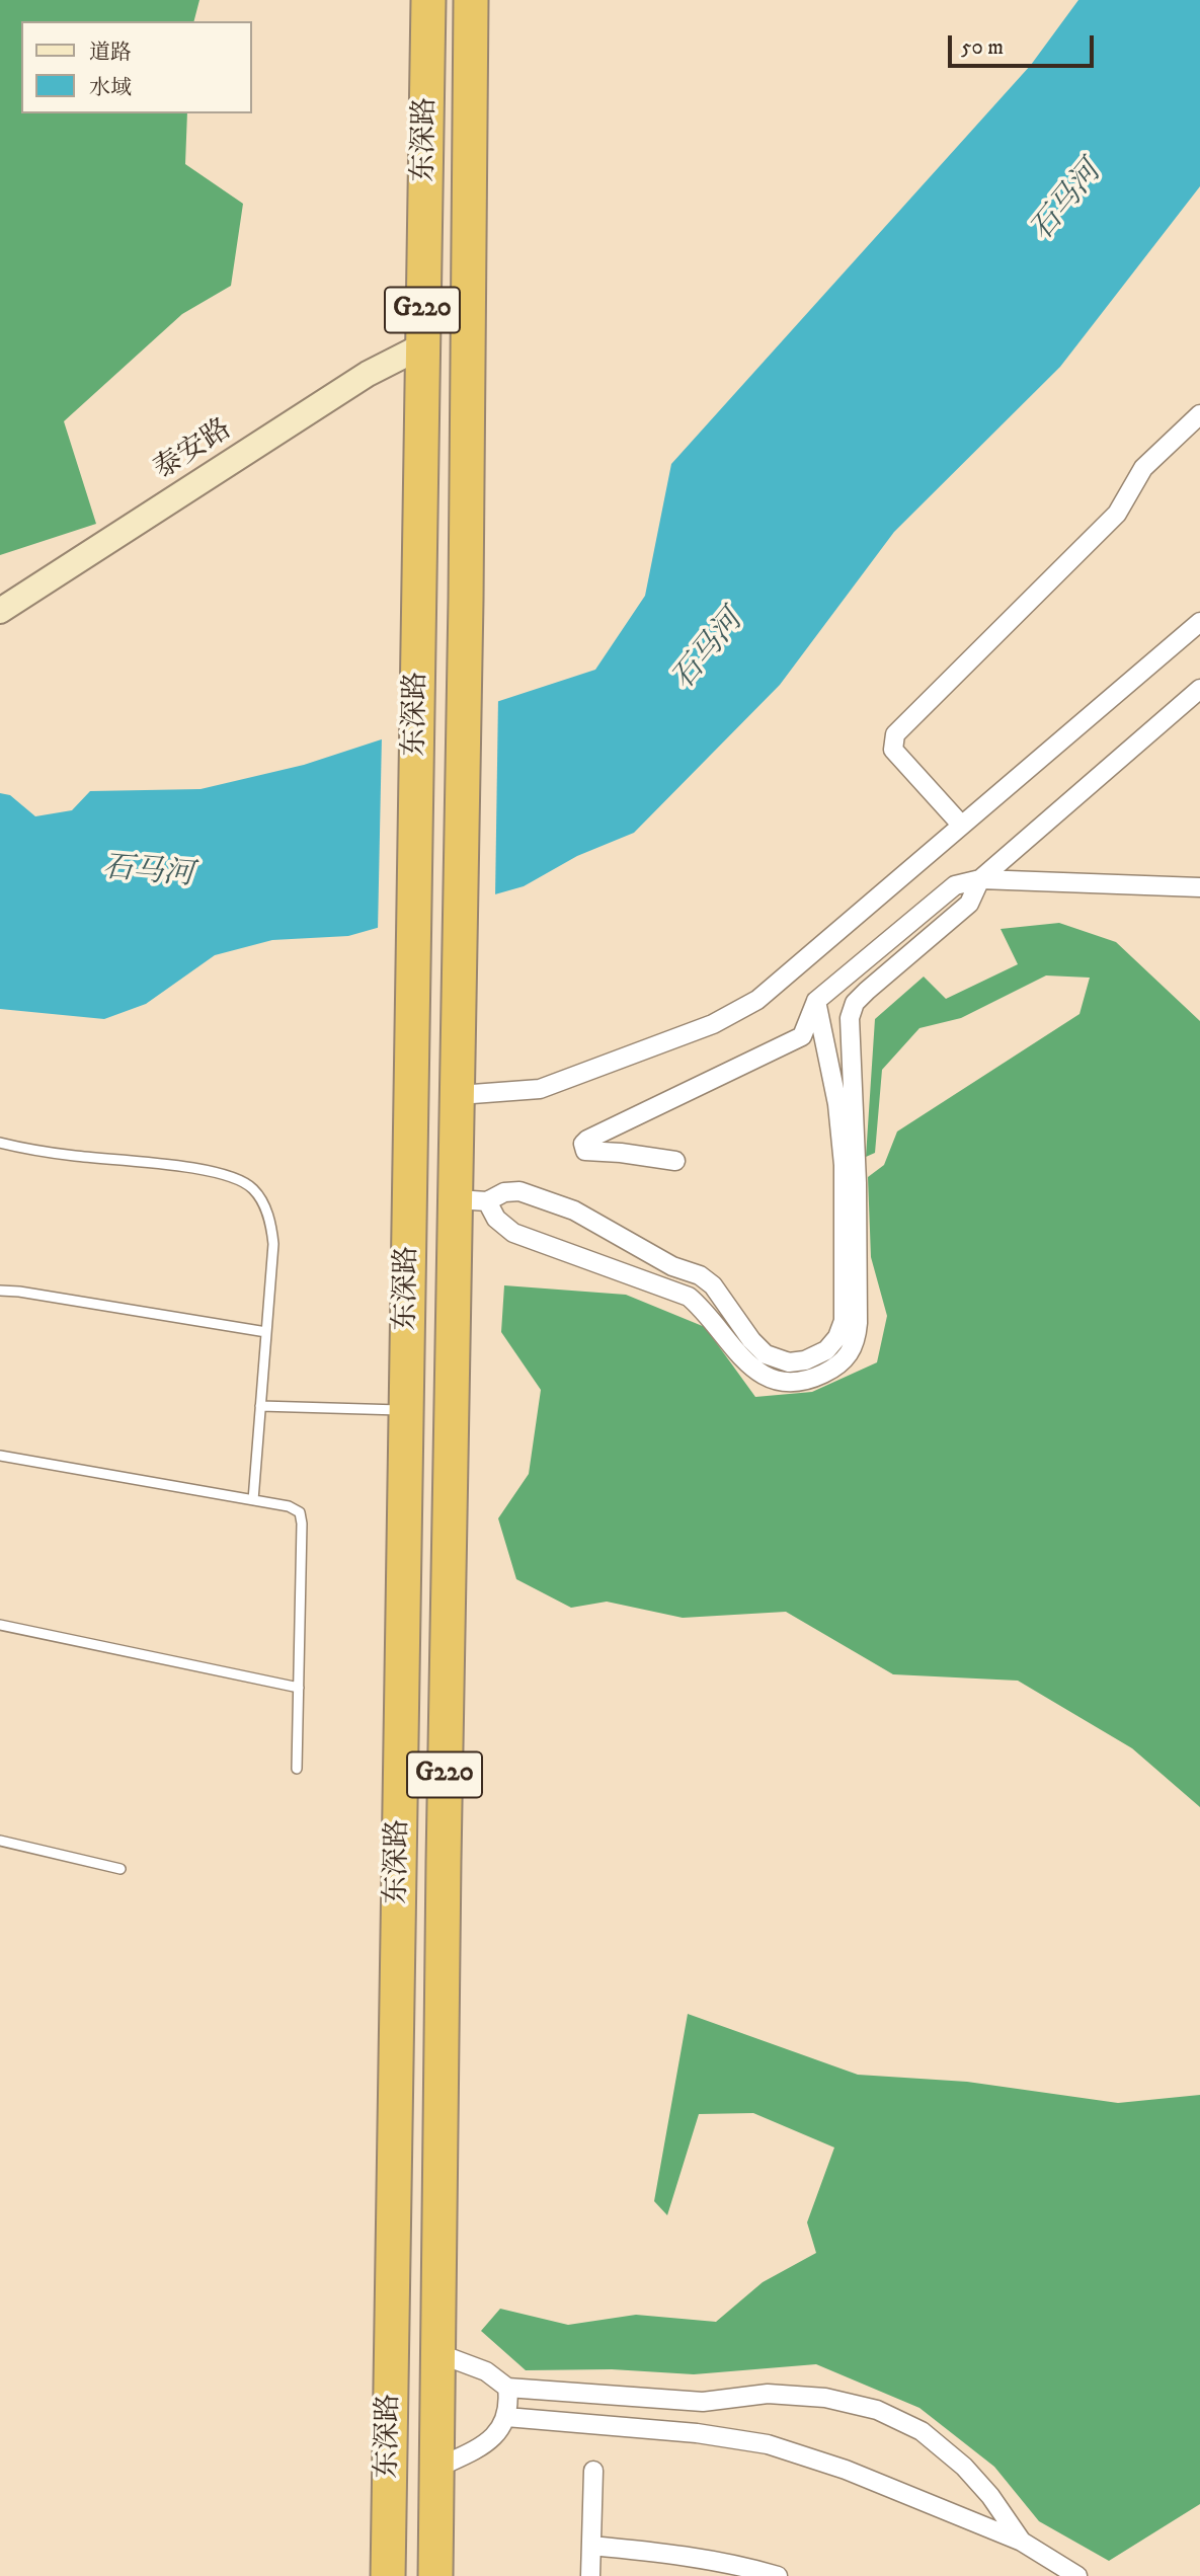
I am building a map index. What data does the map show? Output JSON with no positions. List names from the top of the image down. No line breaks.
{"streets":{"highway":["东深路","G220"],"street":["泰安路"]},"crossings":[["东深路","泰安路"]],"water":["石马河"],"legend":["道路","水域"],"scale_bar":"50 m"}
